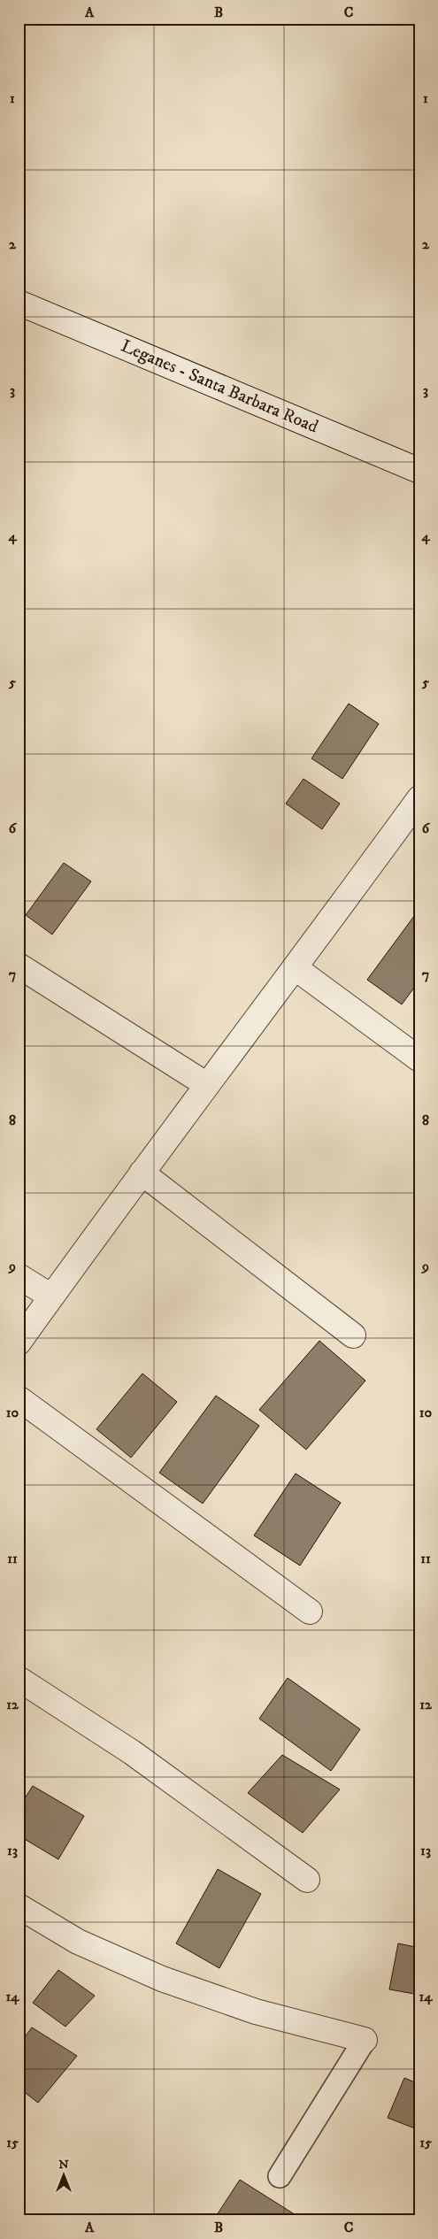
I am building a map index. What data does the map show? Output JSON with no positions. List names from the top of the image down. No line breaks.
{"streets":{"street":["Leganes - Santa Barbara Road"]},"north":"top","grid":{"columns":["A","B","C"],"rows":["1","2","3","4","5","6","7","8","9","10","11","12","13","14","15"]}}
